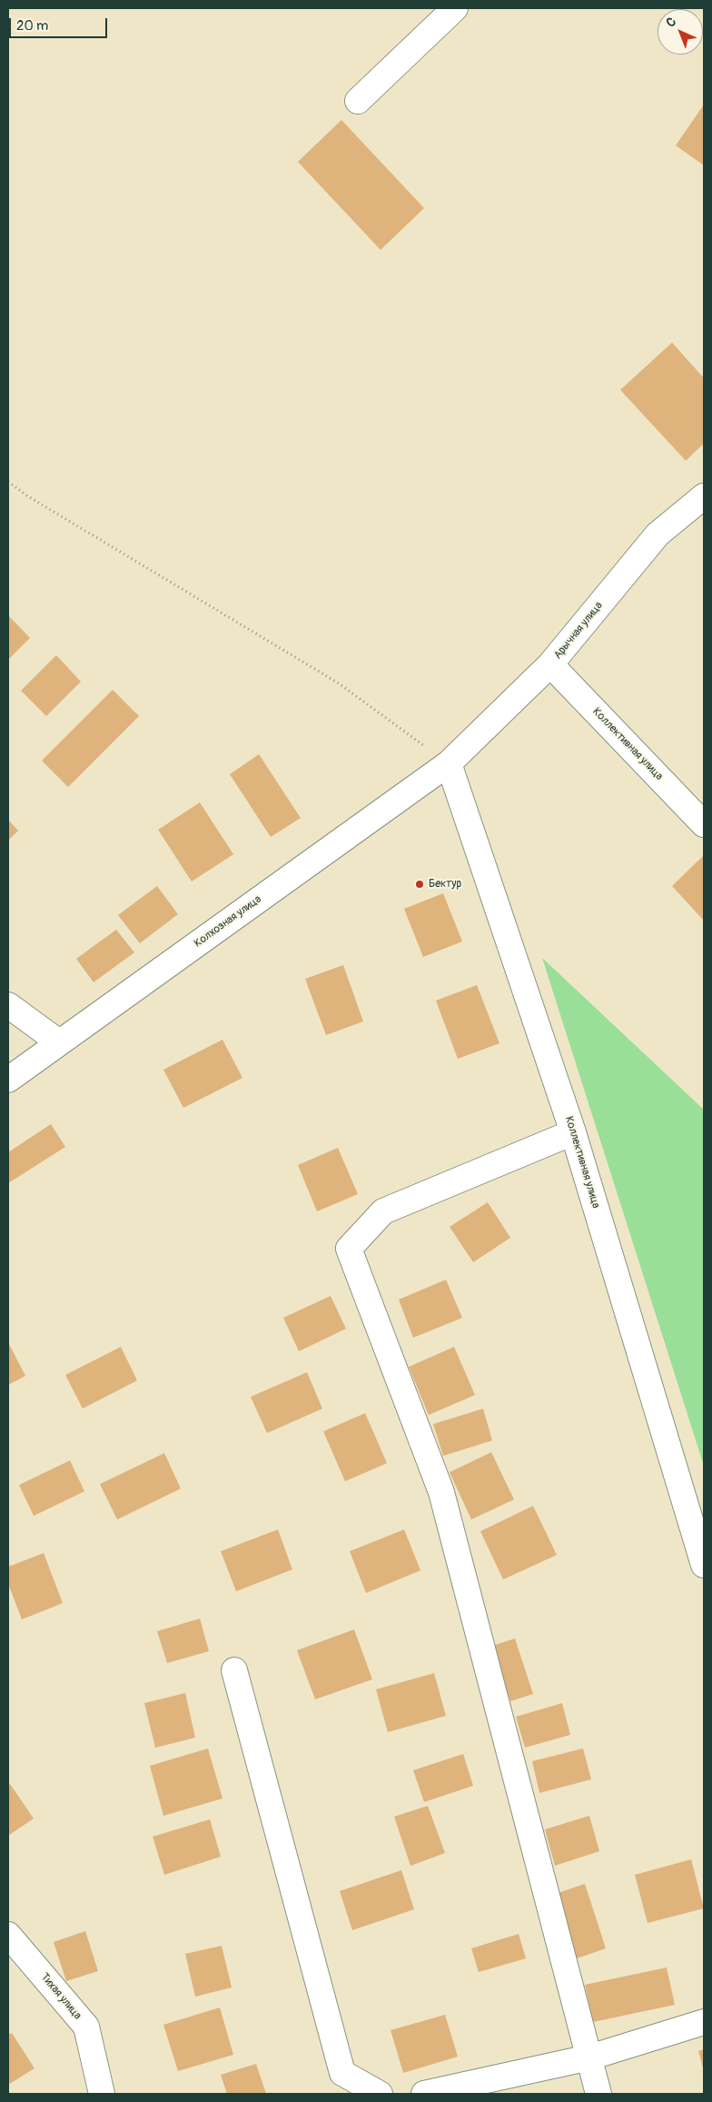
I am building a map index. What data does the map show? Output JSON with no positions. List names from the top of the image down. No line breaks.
{"streets":{"street":["Арычная улица","Коллективная улица","Колхозная улица","Тихая улица"]},"crossings":[["Арычная улица","Коллективная улица"],["Арычная улица","Колхозная улица"],["Коллективная улица","Колхозная улица"]],"places":["Бектур"],"scale_bar":"20 m","north":"top left"}
